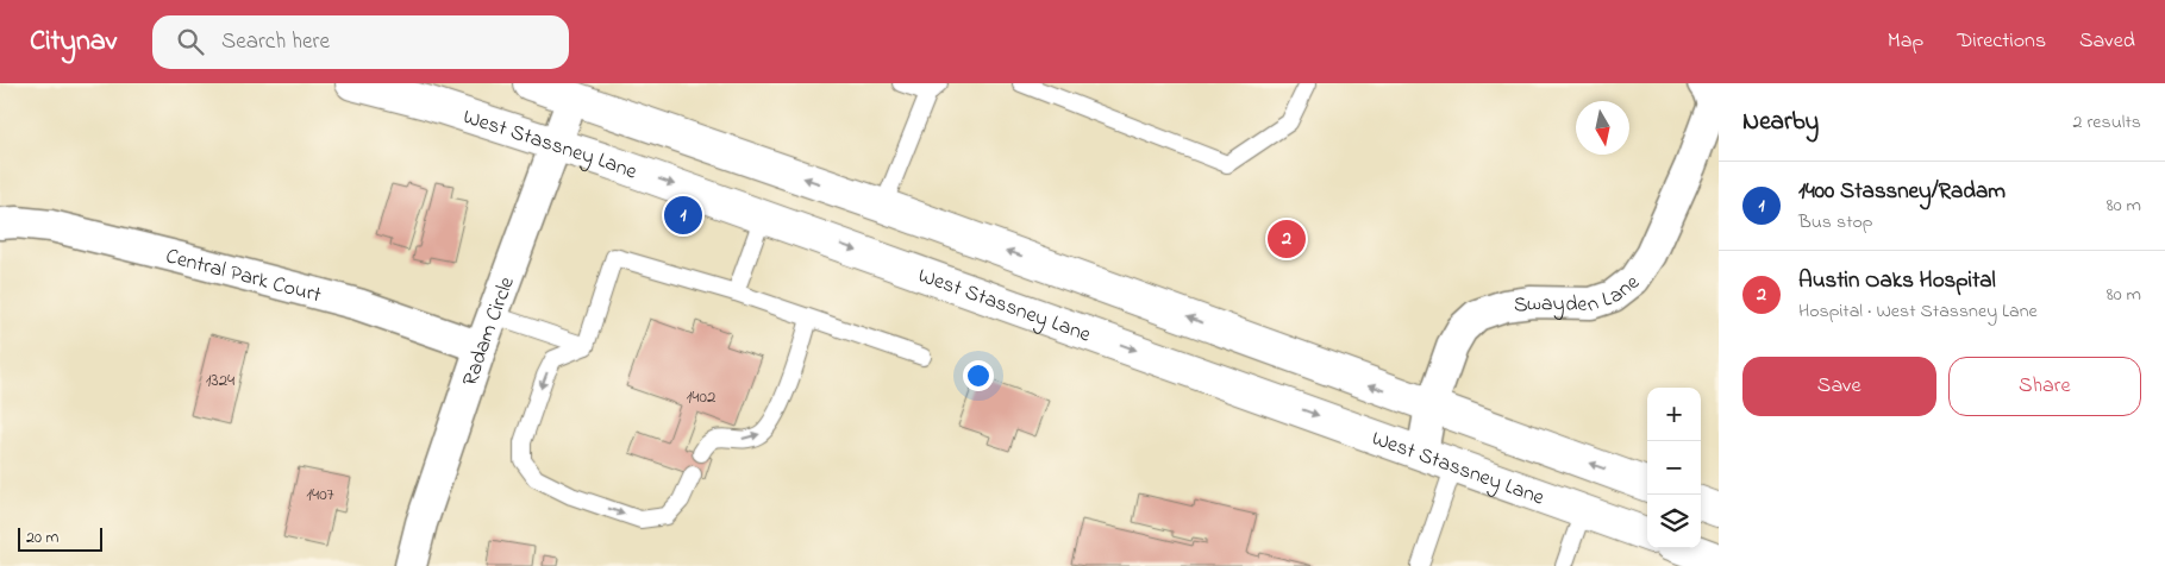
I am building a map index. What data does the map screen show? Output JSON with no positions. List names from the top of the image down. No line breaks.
{"streets":{"main road":["West Stassney Lane"],"street":["Central Park Court","Swayden Lane","Radam Circle"]},"crossings":[["West Stassney Lane","Swayden Lane"],["West Stassney Lane","Radam Circle"],["Central Park Court","Radam Circle"]],"house_numbers":["1324","1402","1407"],"scale_bar":"20 m","north":"bottom","page":{"header":"Citynav","search":"Search here","nav":["Map","Directions","Saved"],"heading":["Nearby","2 results"],"list":[{"mark":"1","name":"1400 Stassney/Radam","note":"Bus stop","value":"80 m"},{"mark":"2","name":"Austin Oaks Hospital","note":"Hospital · West Stassney Lane","value":"80 m"}],"pins":["1","2"],"buttons":["Save","Share"],"map_buttons":["+","−"],"scale":"20 m"}}
